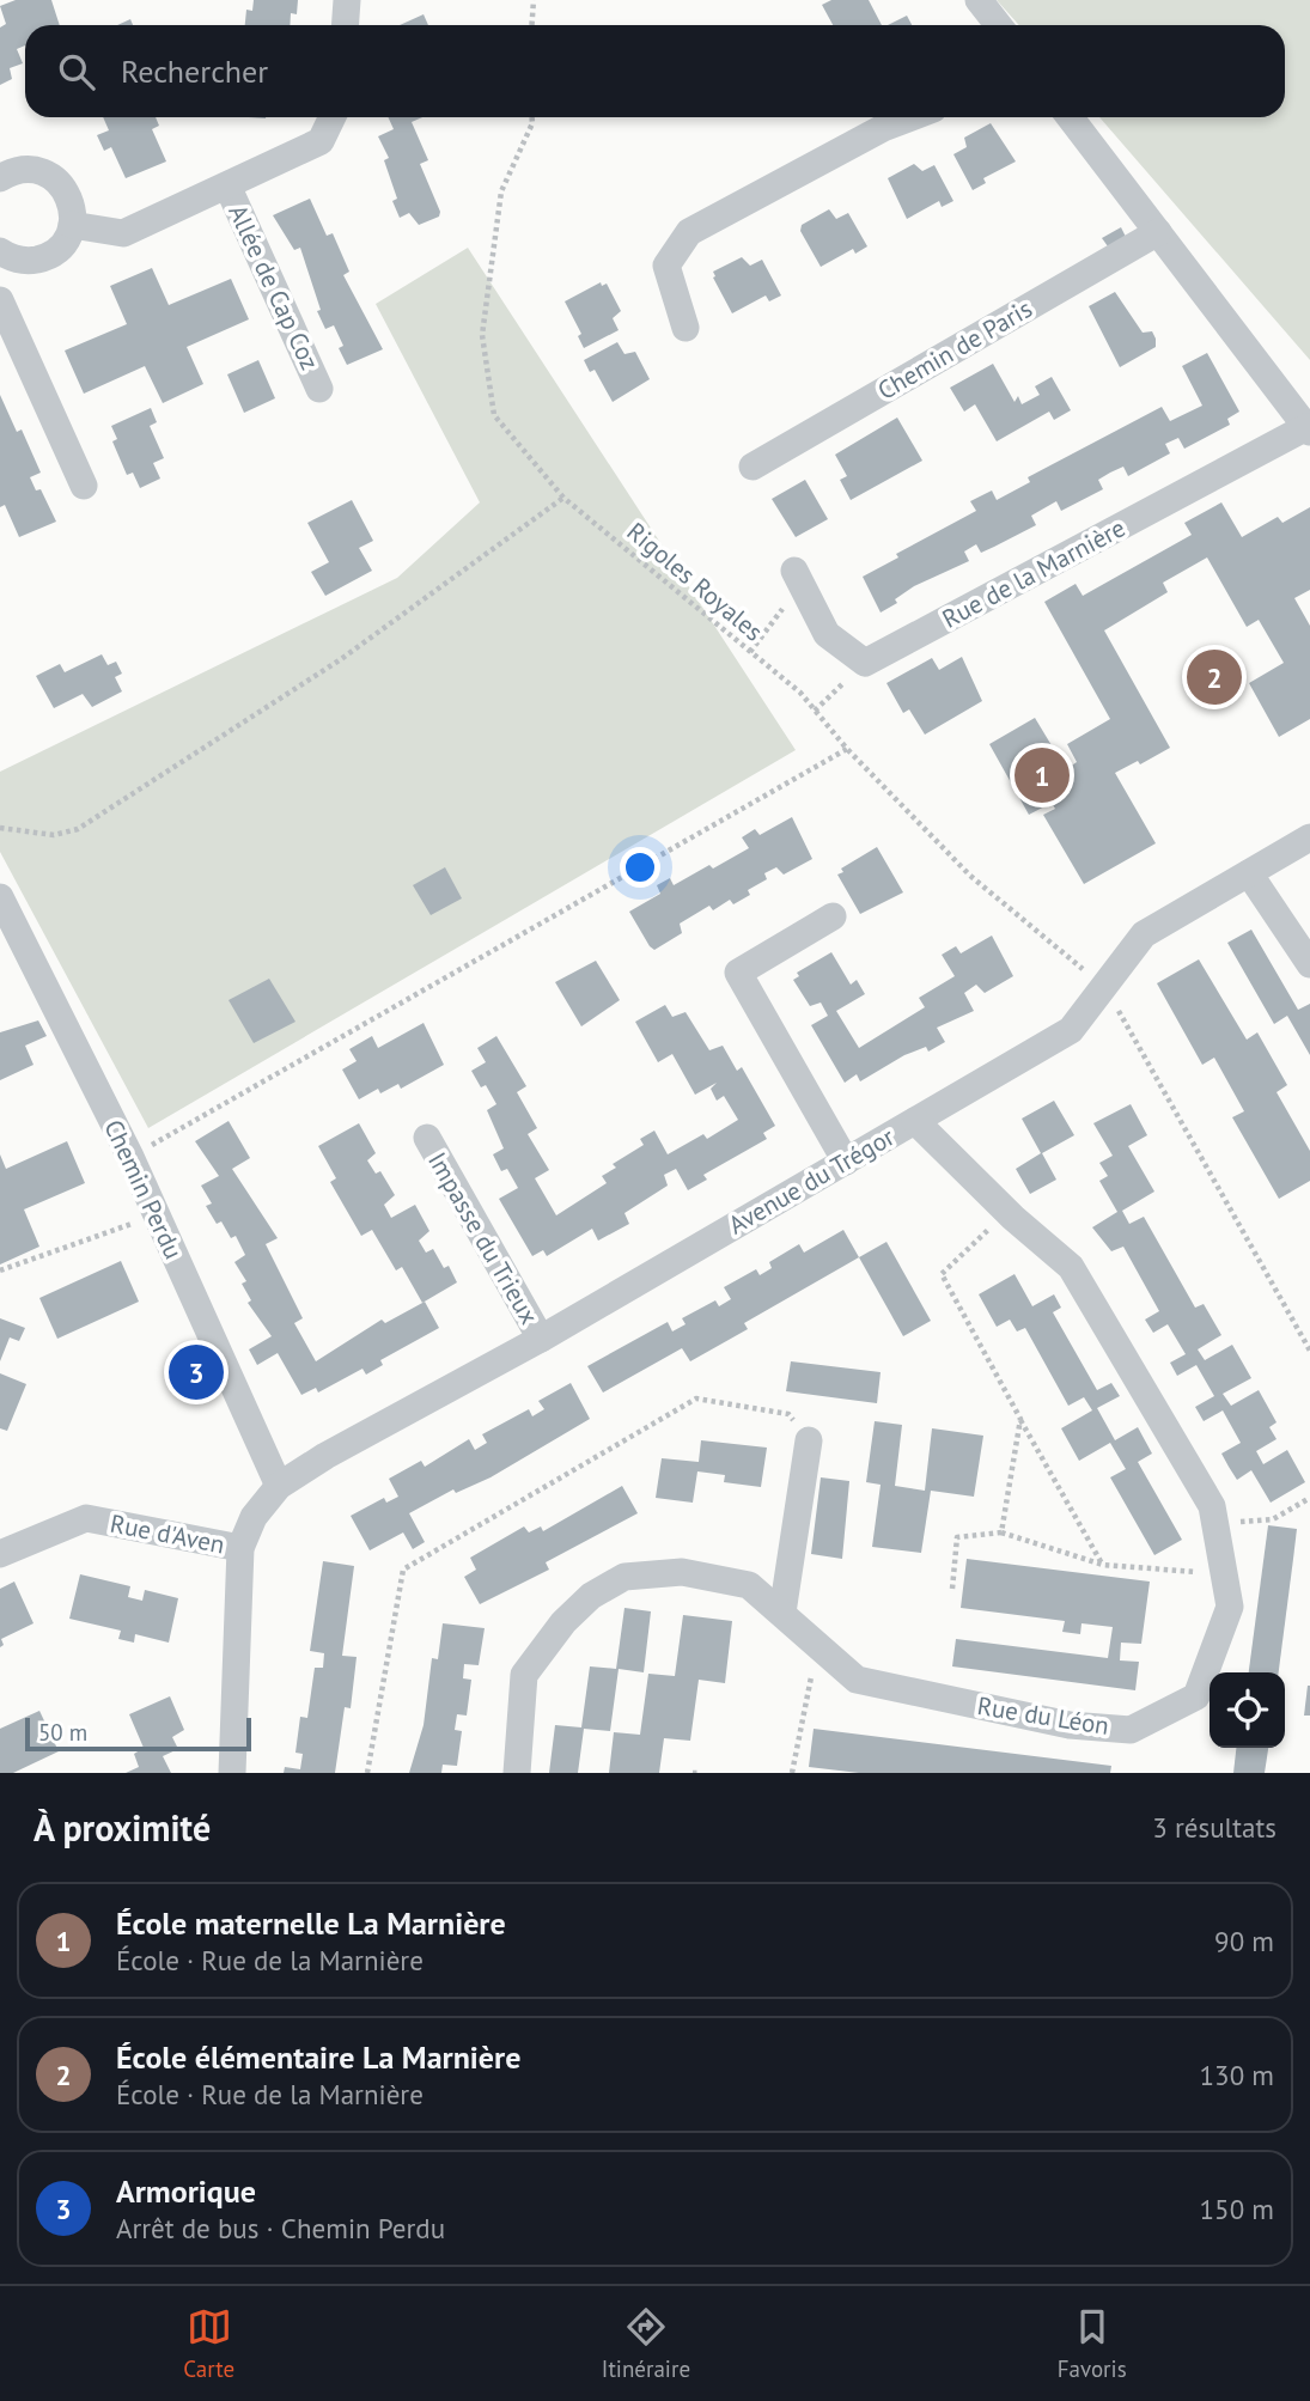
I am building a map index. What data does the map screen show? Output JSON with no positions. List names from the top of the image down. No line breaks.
{"streets":{"street":["Allée de Cap Coz","Chemin de Paris","Rue de la Marnière","Avenue du Trégor","Chemin Perdu","Impasse du Trieux","Rue d'Aven","Rue du Léon"],"path":["Rigoles Royales"]},"crossings":[["Rigoles Royales","Avenue du Trégor"],["Avenue du Trégor","Chemin Perdu"],["Avenue du Trégor","Impasse du Trieux"],["Avenue du Trégor","Rue d'Aven"],["Avenue du Trégor","Rue du Léon"]],"scale_bar":"50 m","page":{"search":"Rechercher","pins":["2","1","3"],"scale":"50 m","heading":["À proximité","3 résultats"],"list":[{"mark":"1","name":"École maternelle La Marnière","note":"École · Rue de la Marnière","value":"90 m"},{"mark":"2","name":"École élémentaire La Marnière","note":"École · Rue de la Marnière","value":"130 m"},{"mark":"3","name":"Armorique","note":"Arrêt de bus · Chemin Perdu","value":"150 m"}],"nav":["Carte","Itinéraire","Favoris"]}}
